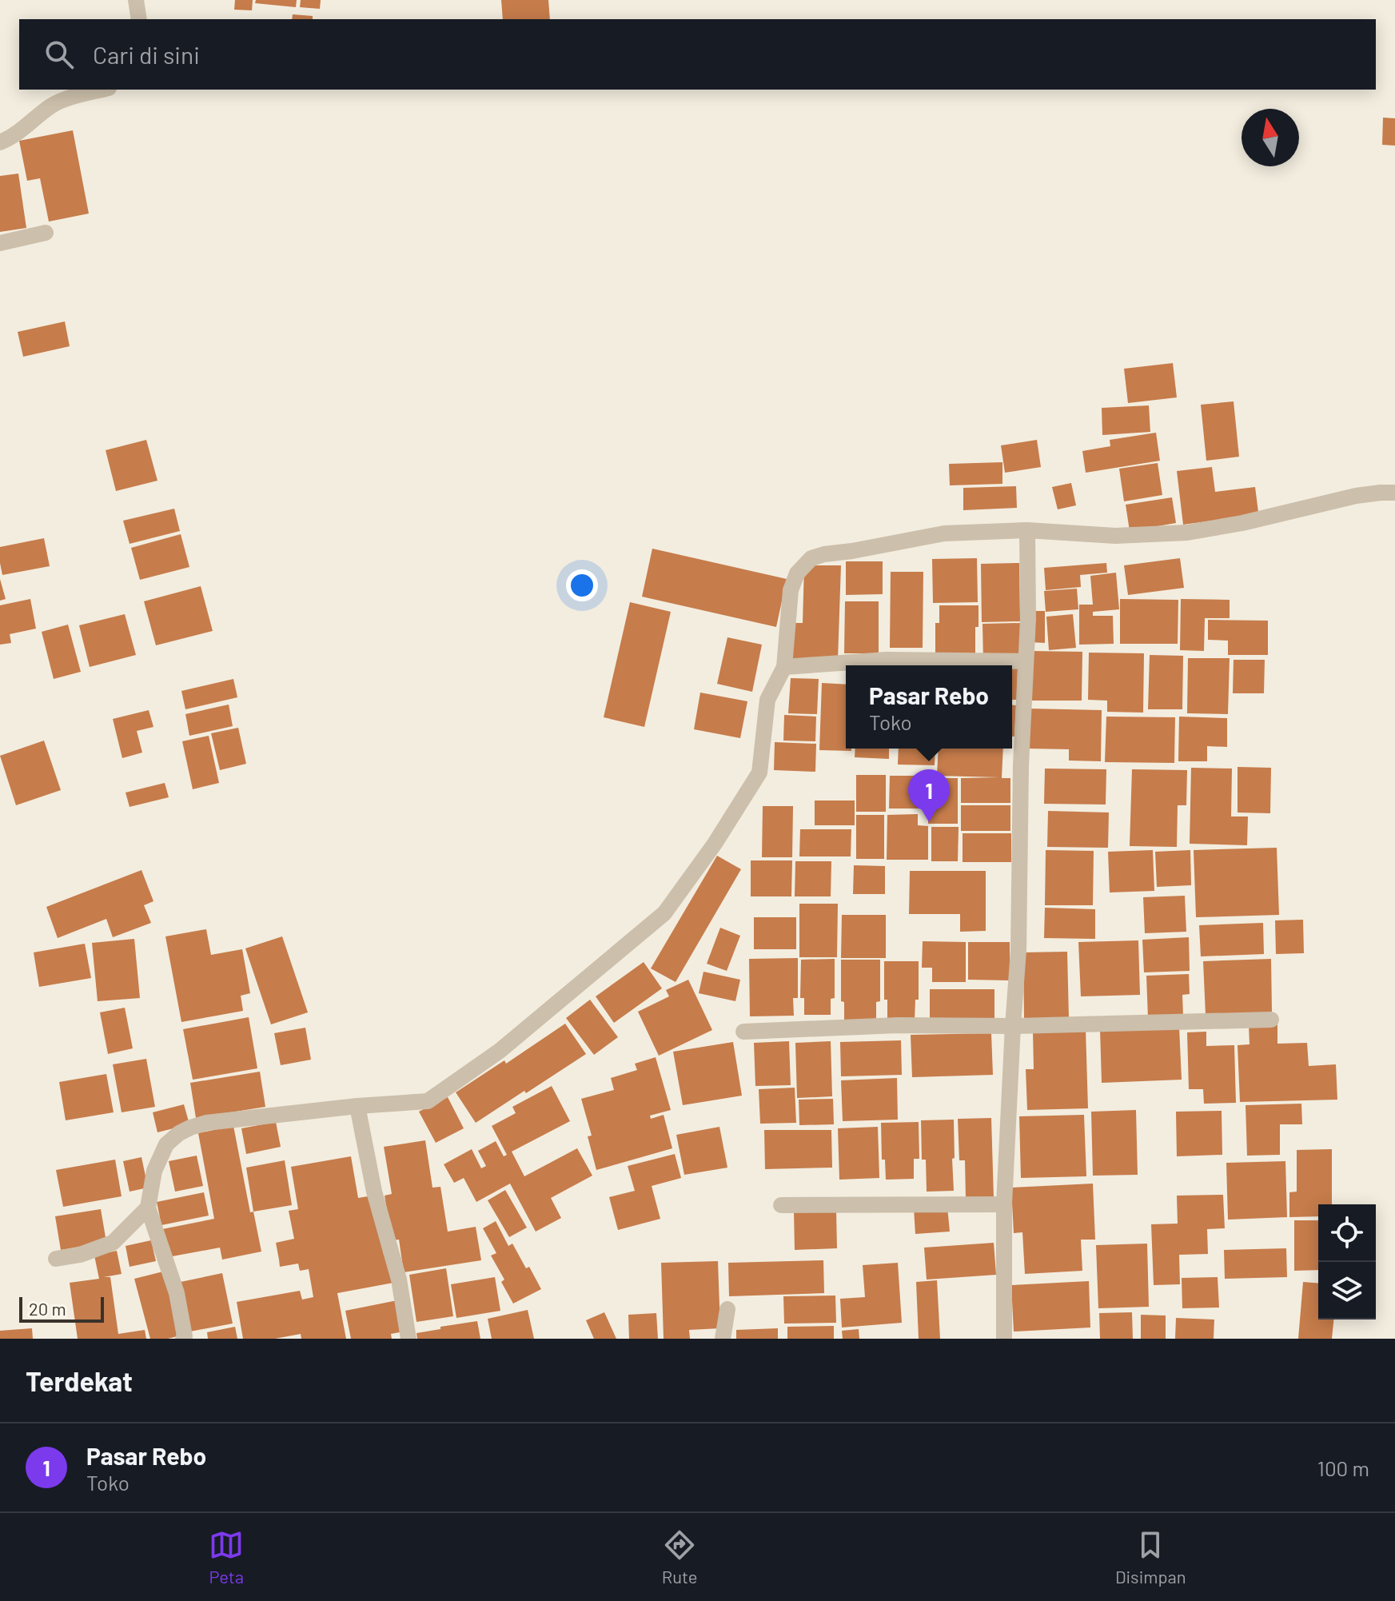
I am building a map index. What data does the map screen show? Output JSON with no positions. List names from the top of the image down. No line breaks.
{"scale_bar":"20 m","north":"top","page":{"search":"Cari di sini","popup":["Pasar Rebo","Toko"],"pins":"1","scale":"20 m","heading":"Terdekat","list":[{"mark":"1","name":"Pasar Rebo","note":"Toko","value":"100 m"}],"nav":["Peta","Rute","Disimpan"]}}
